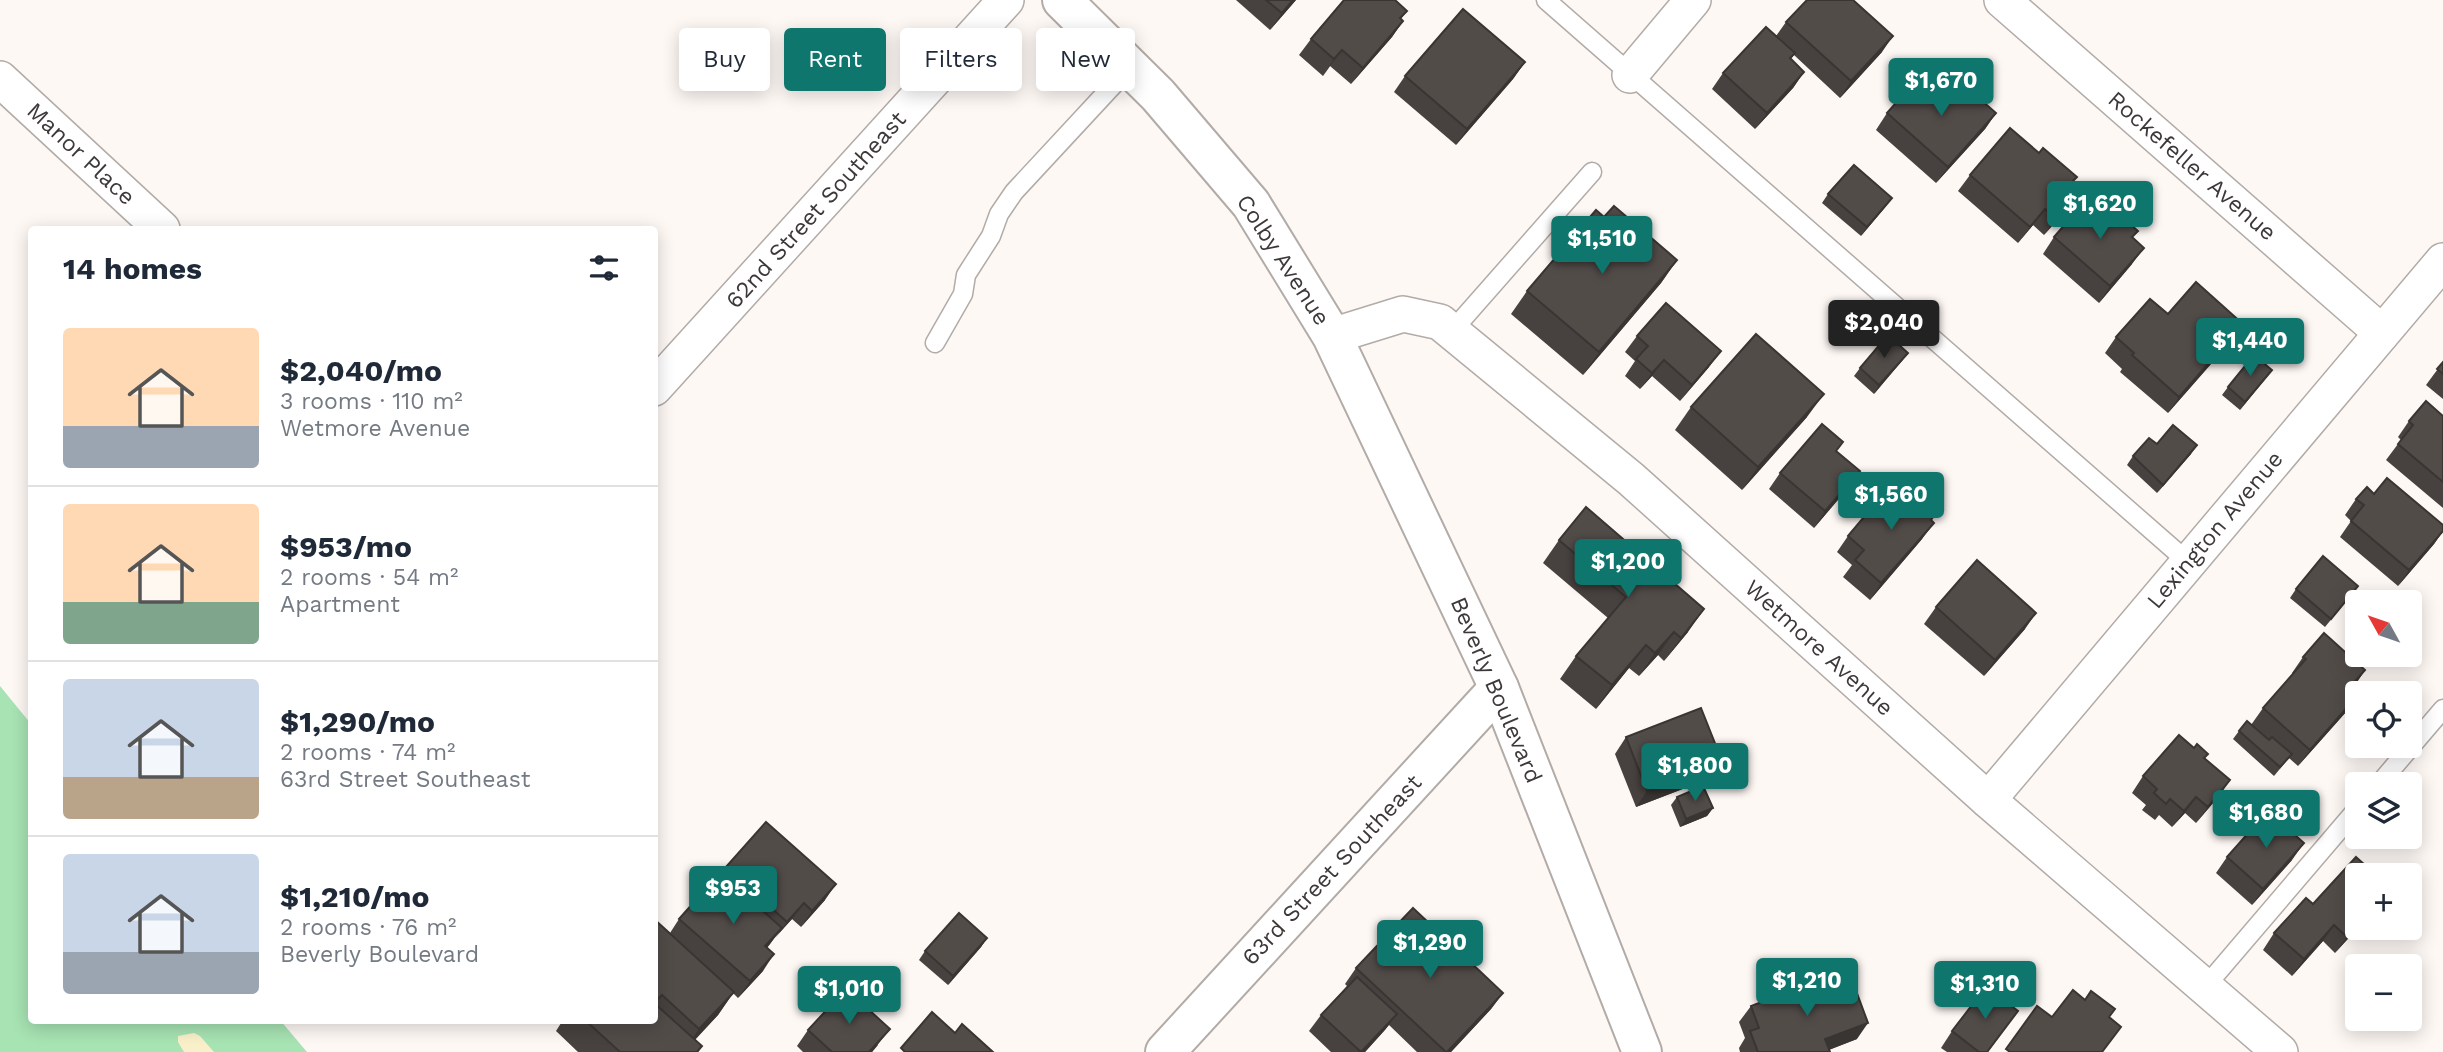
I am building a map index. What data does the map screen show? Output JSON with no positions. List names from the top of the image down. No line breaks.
{"streets":{"main road":["Colby Avenue","Beverly Boulevard","63rd Street Southeast"],"street":["Manor Place","Rockefeller Avenue","62nd Street Southeast","Lexington Avenue","Wetmore Avenue"]},"crossings":[["Rockefeller Avenue","Lexington Avenue"],["Colby Avenue","Wetmore Avenue"],["Colby Avenue","Beverly Boulevard"],["Lexington Avenue","Wetmore Avenue"],["Wetmore Avenue","Beverly Boulevard"],["Beverly Boulevard","63rd Street Southeast"]],"north":"top left","page":{"chip":["Buy","Rent","Filters","New"],"price":["$1,670","$1,620","$1,510","$2,040","$1,440","$1,560","$1,200","$1,800","$1,680","$953","$1,290","$1,210","$1,310","$1,010"],"heading":"14 homes","list":[{"name":"$2,040/mo","note":"3 rooms · 110 m² · Wetmore Avenue"},{"name":"$953/mo","note":"2 rooms · 54 m² · Apartment"},{"name":"$1,290/mo","note":"2 rooms · 74 m² · 63rd Street Southeast"},{"name":"$1,210/mo","note":"2 rooms · 76 m² · Beverly Boulevard"}],"map_buttons":["+","−"]}}
